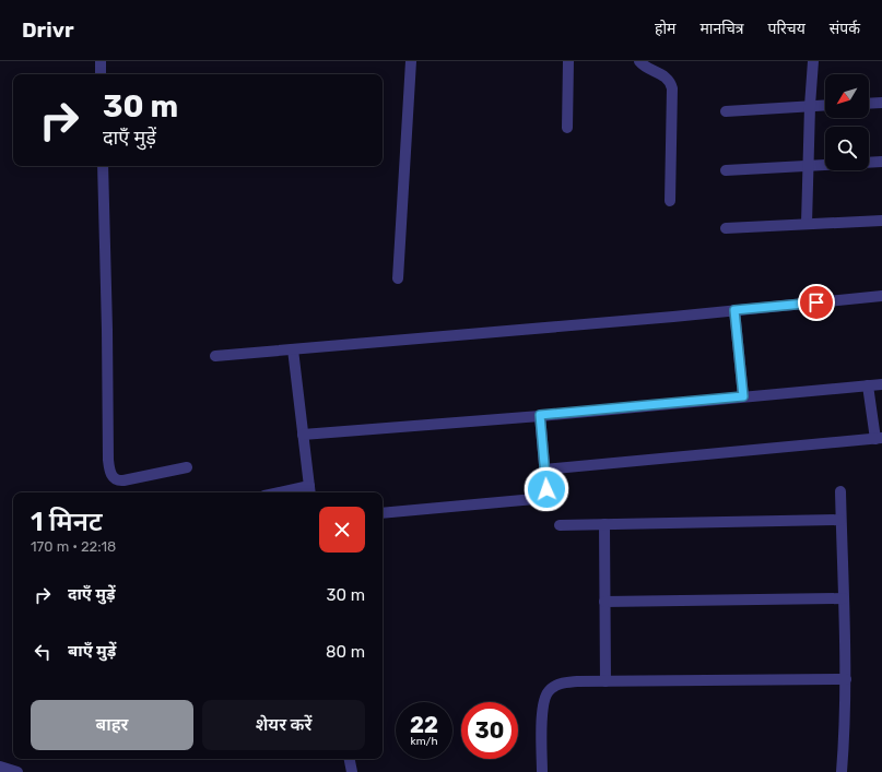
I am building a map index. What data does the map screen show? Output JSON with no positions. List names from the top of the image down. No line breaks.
{"north":"bottom left","page":{"header":"Drivr","nav":["होम","मानचित्र","परिचय","संपर्क"],"turn":["30 m","दाएँ मुड़ें"],"heading":["1 मिनट","170 m · 22:18"],"list":[{"name":"दाएँ मुड़ें","value":"30 m"},{"name":"बाएँ मुड़ें","value":"80 m"}],"buttons":["बाहर","शेयर करें"],"speed":"22 km/h","limit":"30"}}
